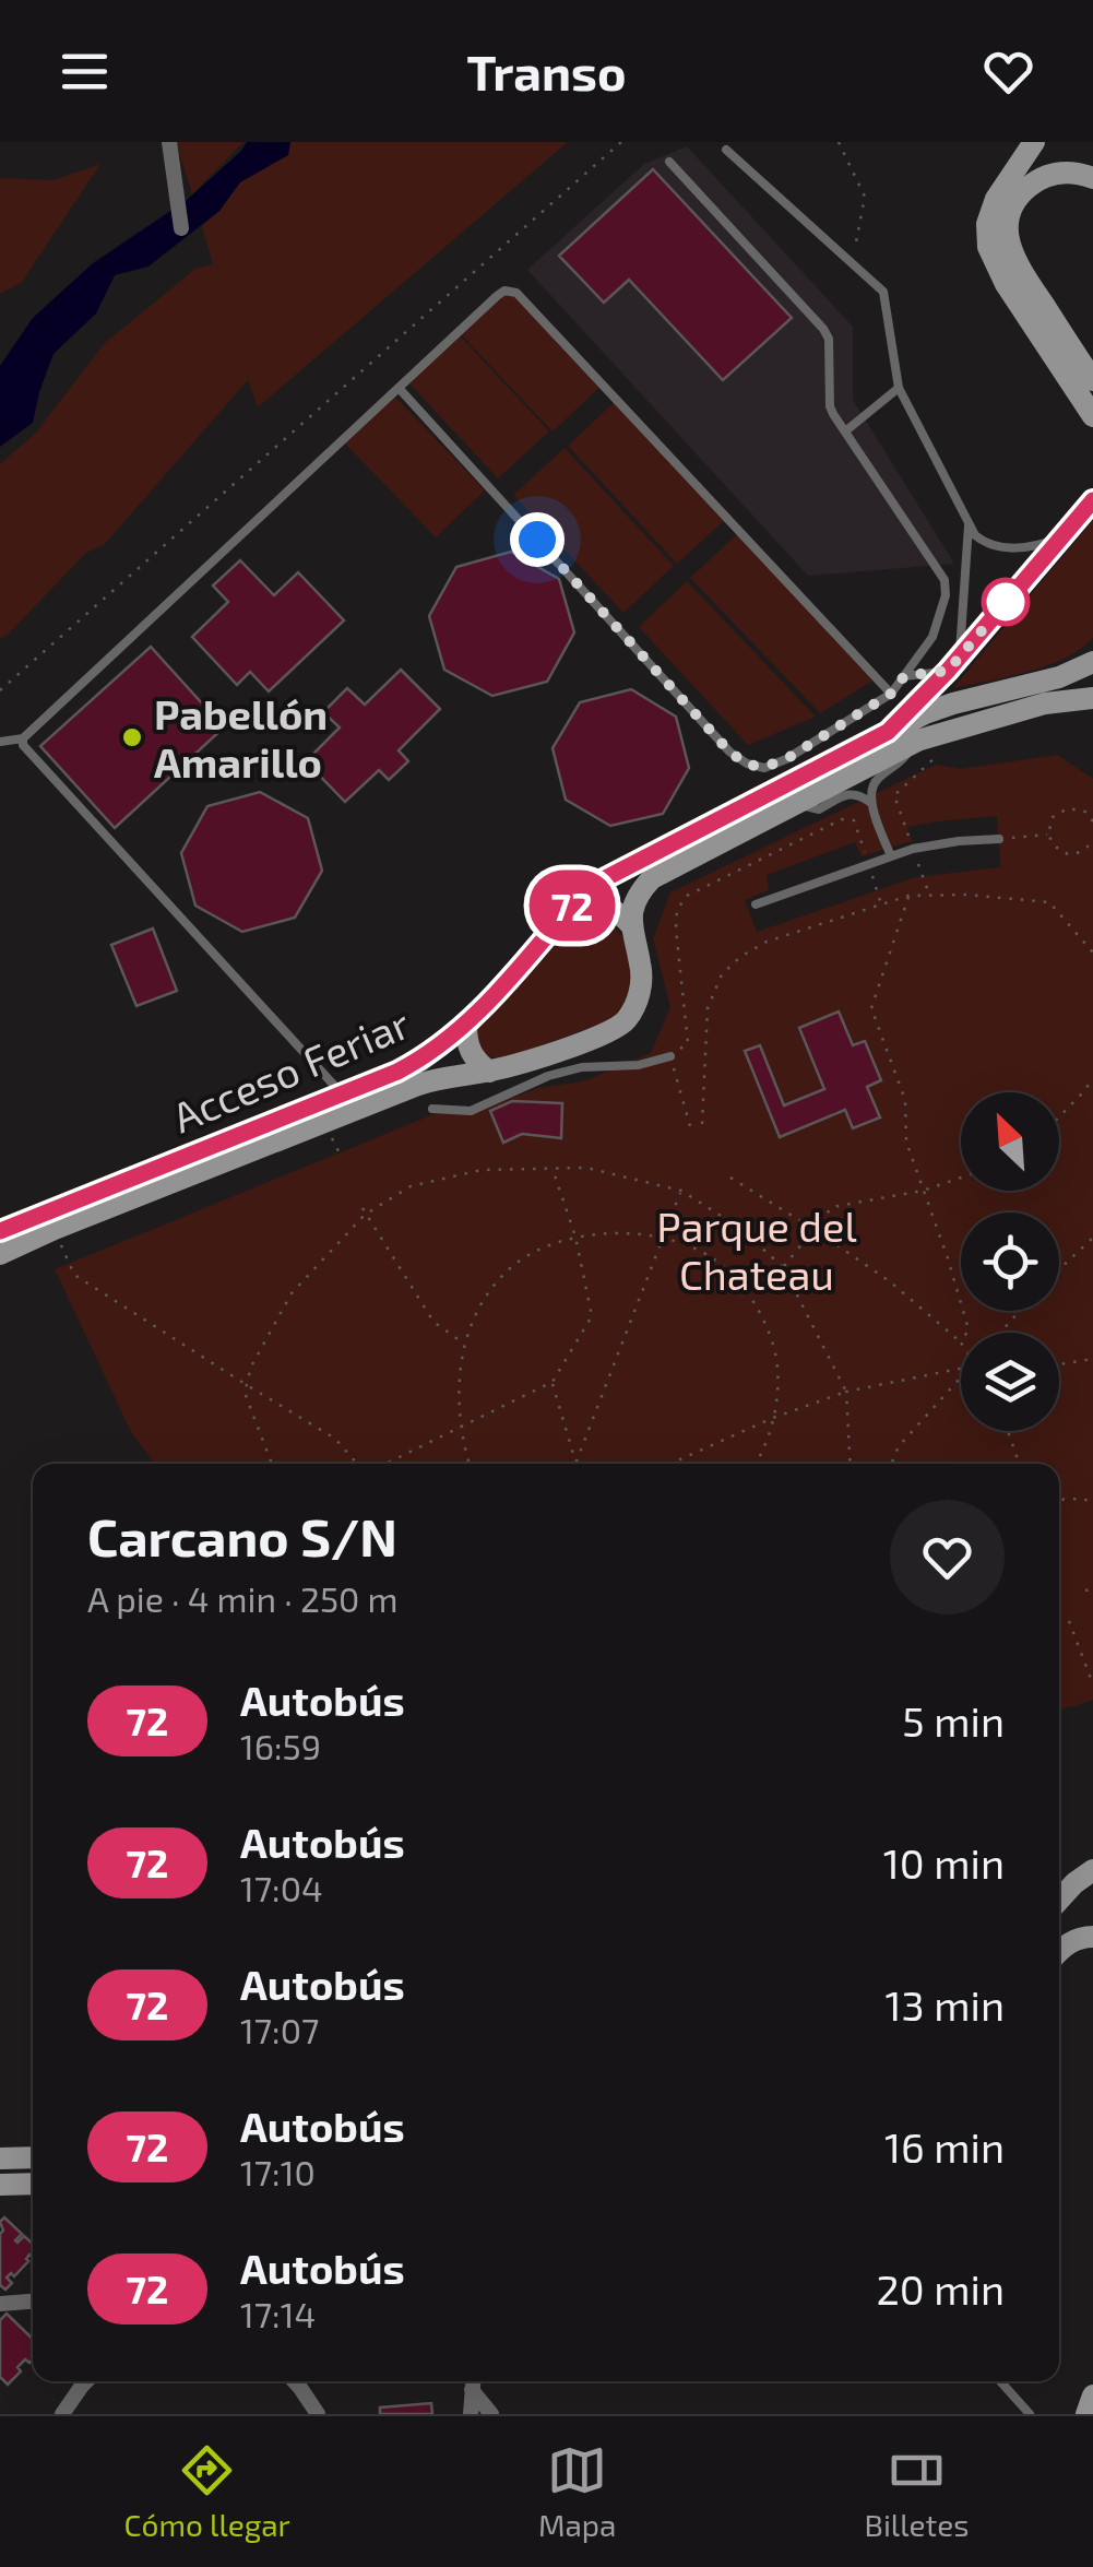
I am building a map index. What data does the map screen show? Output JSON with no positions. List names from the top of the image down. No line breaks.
{"streets":{"main road":["Acceso Feriar"]},"parks":["Parque del Chateau"],"places":["Pabellón Amarillo"],"lines":["bus line 72"],"north":"top left","page":{"header":"Transo","on_map":"72","heading":["Carcano S/N","A pie · 4 min · 250 m"],"list":[{"mark":"72","name":"Autobús","note":"16:59","value":"5 min"},{"mark":"72","name":"Autobús","note":"17:04","value":"10 min"},{"mark":"72","name":"Autobús","note":"17:07","value":"13 min"},{"mark":"72","name":"Autobús","note":"17:10","value":"16 min"},{"mark":"72","name":"Autobús","note":"17:14","value":"20 min"}],"tabs":["Cómo llegar","Mapa","Billetes"]}}
